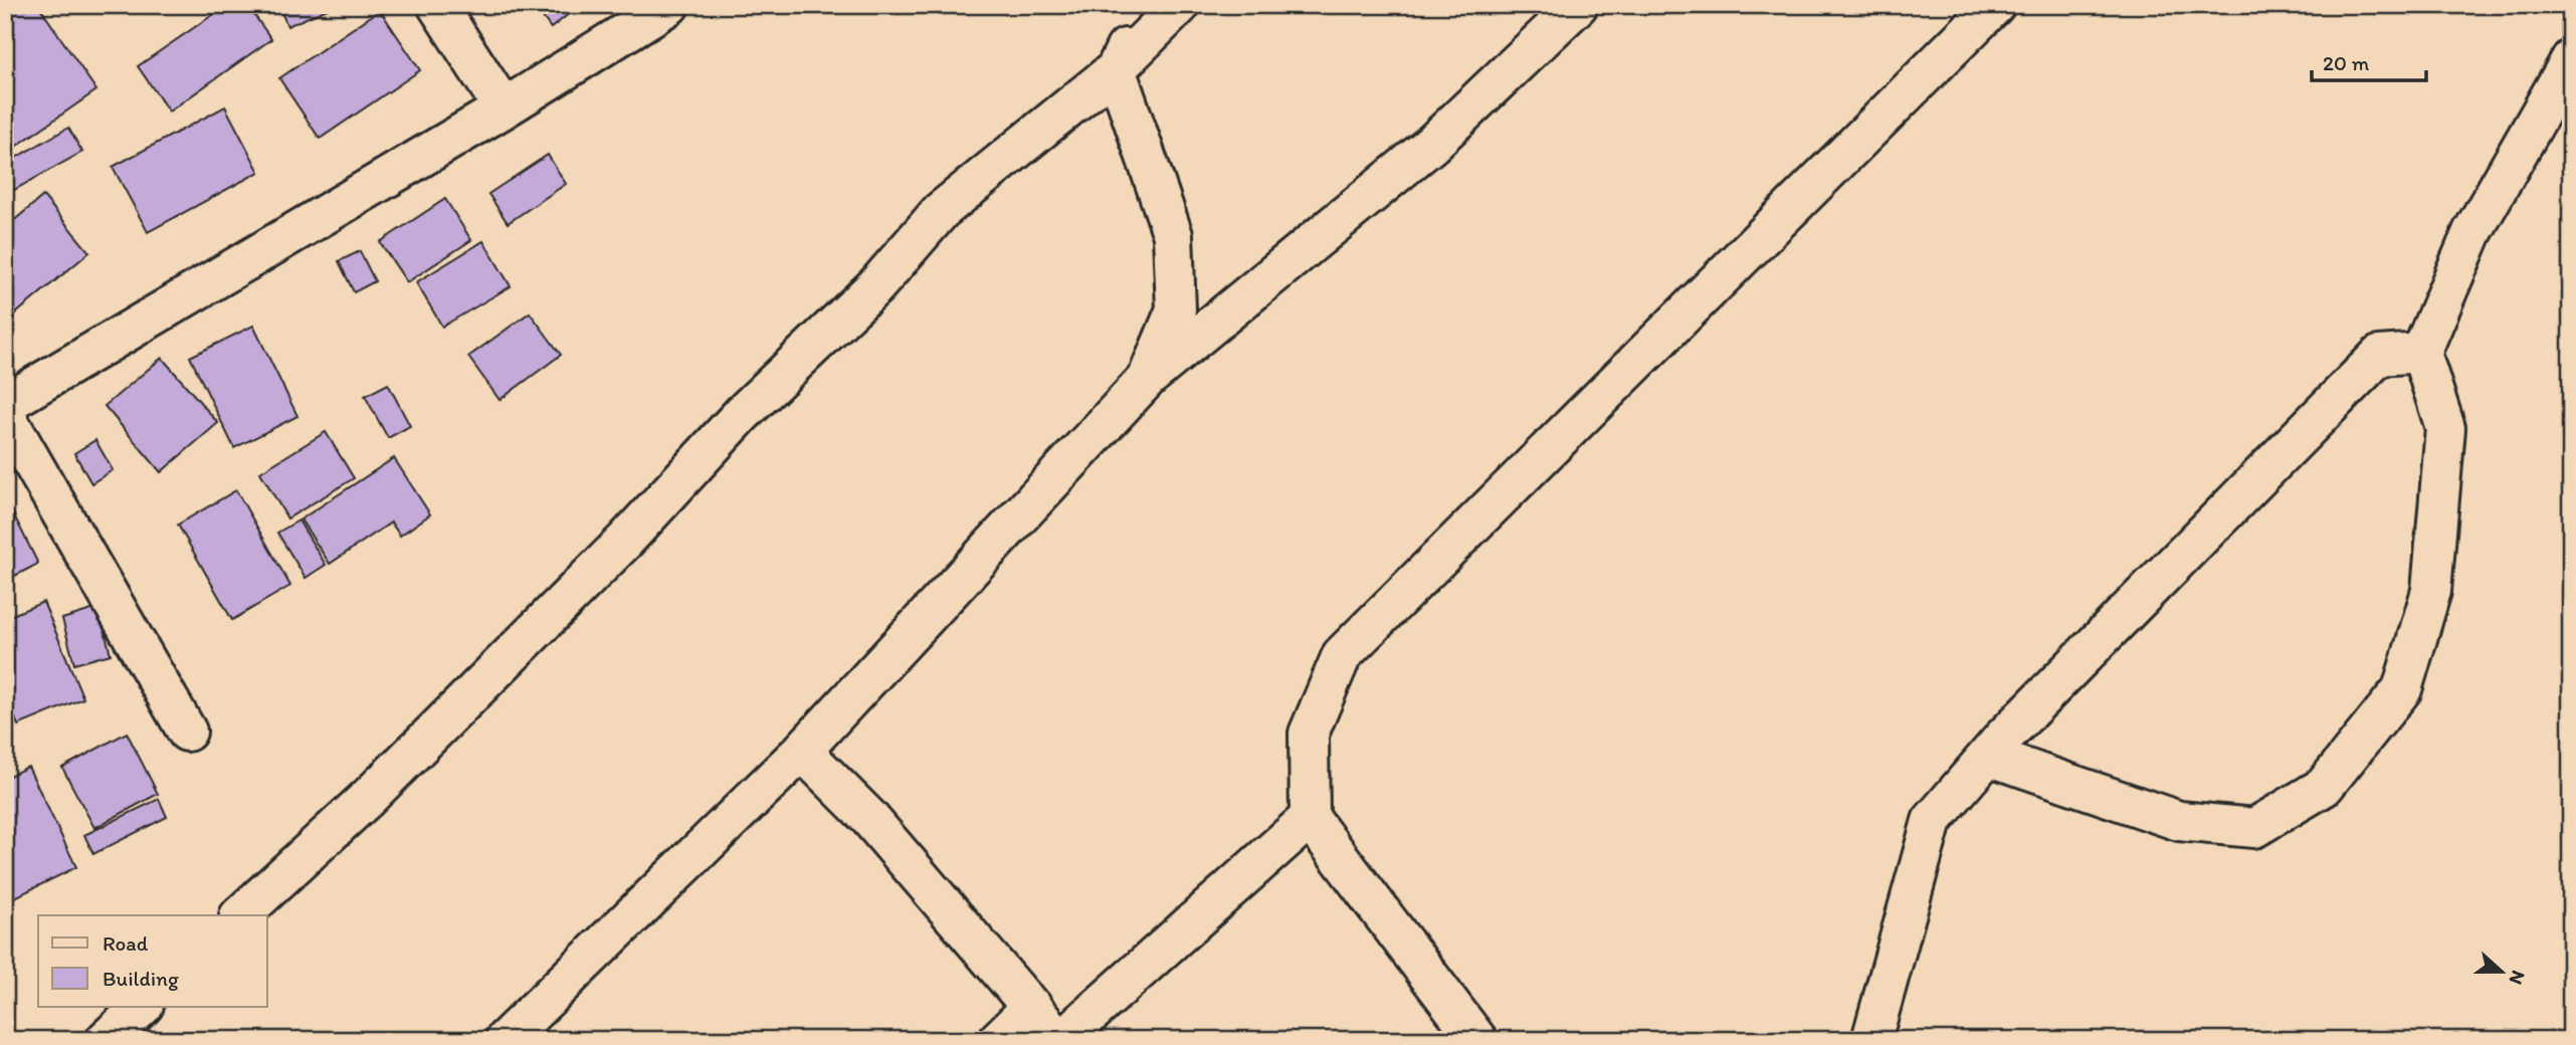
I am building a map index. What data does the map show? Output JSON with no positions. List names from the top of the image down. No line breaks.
{"legend":["Road","Building"],"scale_bar":"20 m","north":"right"}
